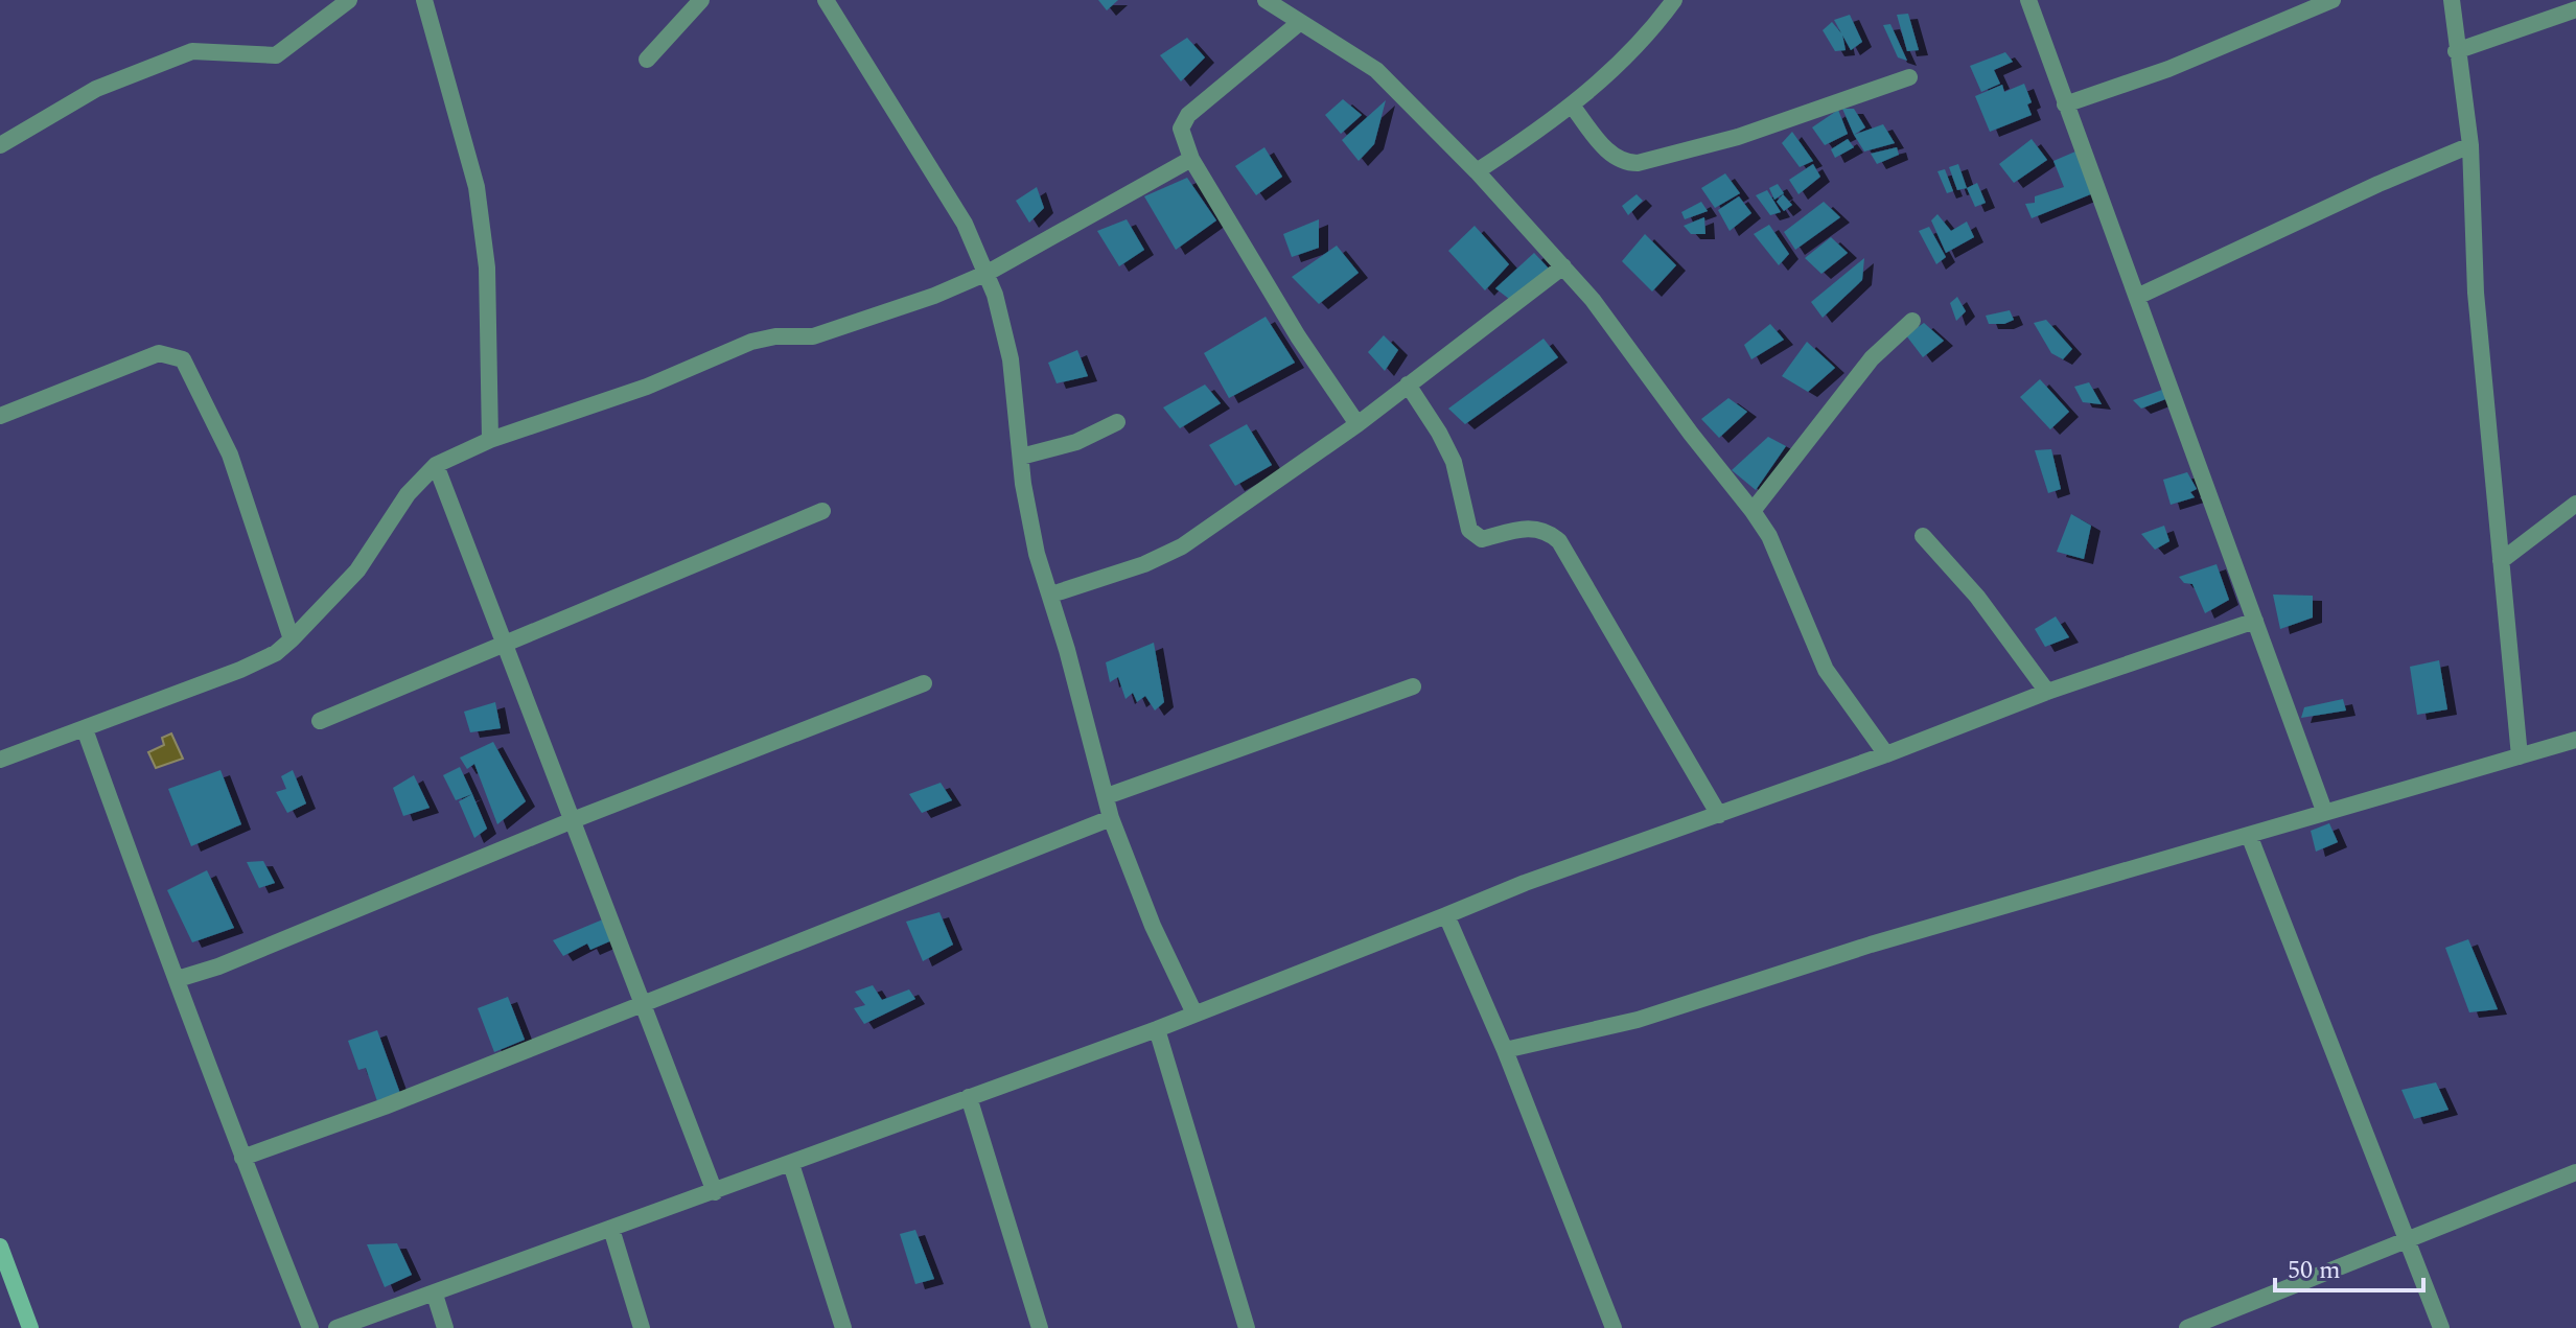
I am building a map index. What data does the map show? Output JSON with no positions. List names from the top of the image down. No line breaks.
{"scale_bar":"50 m"}
